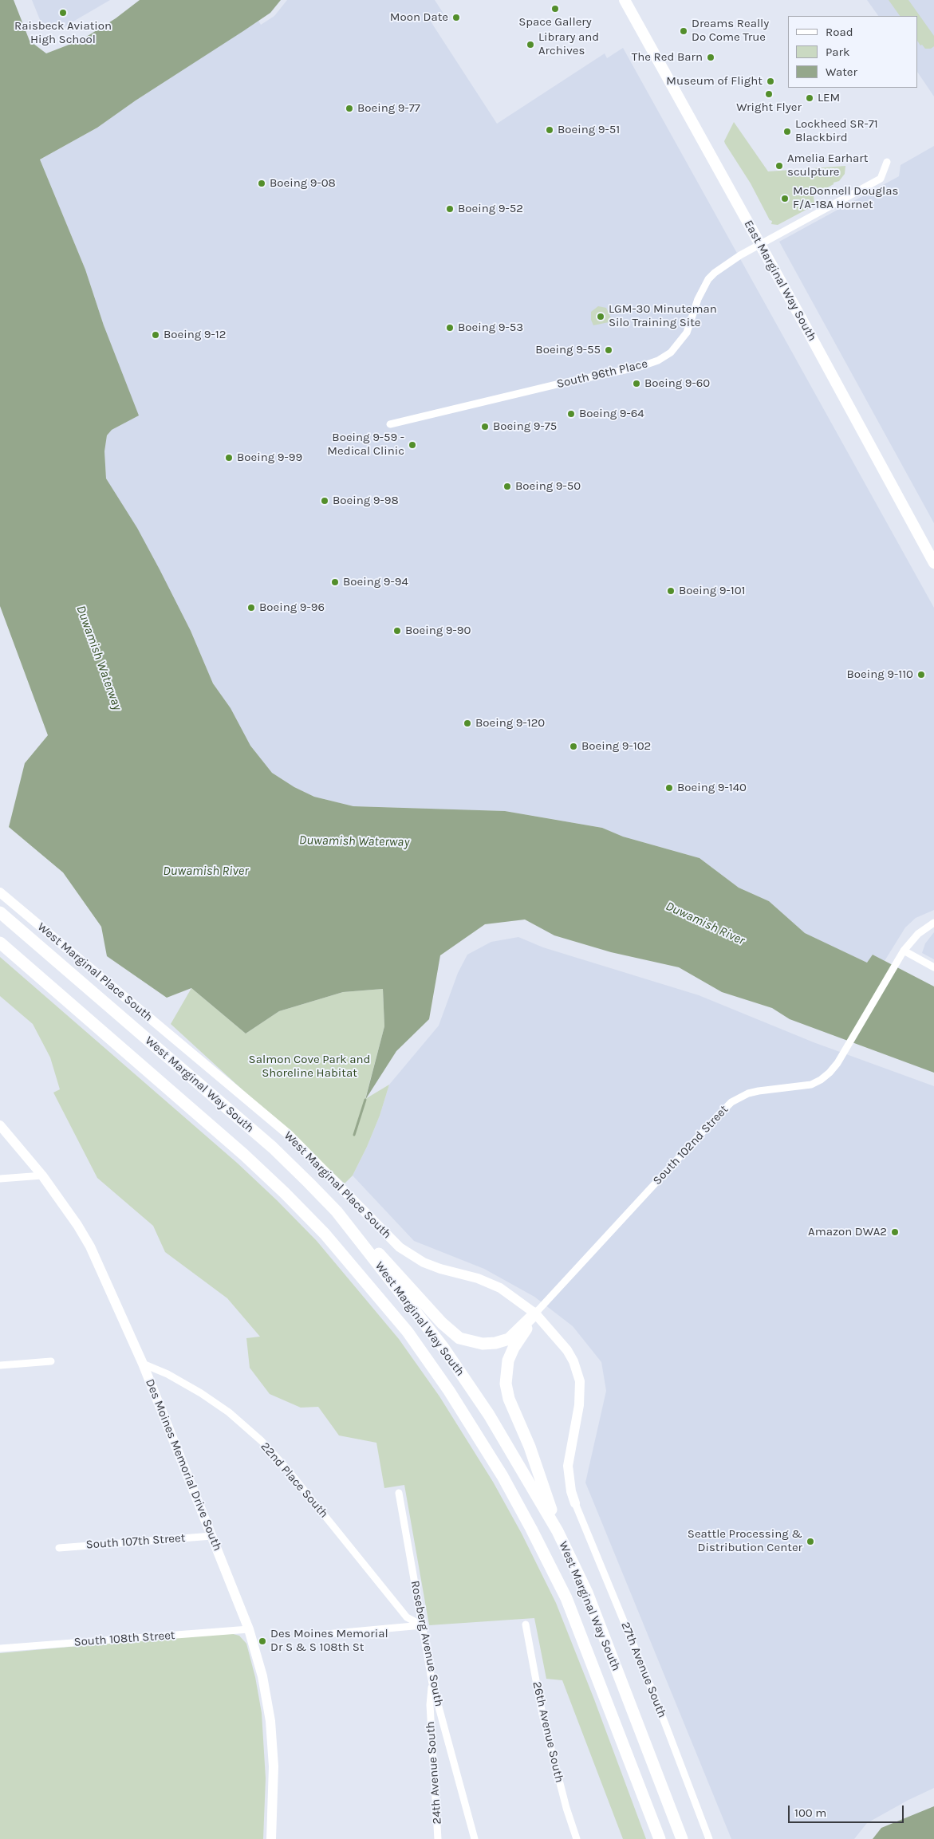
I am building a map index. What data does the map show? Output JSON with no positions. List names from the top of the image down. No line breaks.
{"streets":{"highway":["West Marginal Way South"],"main road":["East Marginal Way South"],"street":["South 96th Place","West Marginal Place South","South 102nd Street","Des Moines Memorial Drive South","22nd Place South","South 107th Street","South 108th Street","Roseberg Avenue South","27th Avenue South","26th Avenue South","24th Avenue South"]},"crossings":[["East Marginal Way South","South 96th Place"],["West Marginal Place South","South 102nd Street"],["West Marginal Place South","27th Avenue South"],["Des Moines Memorial Drive South","22nd Place South"],["Des Moines Memorial Drive South","South 107th Street"],["Des Moines Memorial Drive South","South 108th Street"],["22nd Place South","Roseberg Avenue South"],["Roseberg Avenue South","24th Avenue South"]],"water":["Duwamish Waterway","Duwamish River"],"parks":["Salmon Cove Park and Shoreline Habitat"],"places":["Space Gallery","Raisbeck Aviation High School","Moon Date","Dreams Really Do Come True","Library and Archives","The Red Barn","Museum of Flight","Wright Flyer","LEM","Boeing 9-77","Boeing 9-51","Lockheed SR-71 Blackbird","Amelia Earhart sculpture","Boeing 9-08","McDonnell Douglas F/A-18A Hornet","Boeing 9-52","LGM-30 Minuteman Silo Training Site","Boeing 9-53","Boeing 9-12","Boeing 9-55","Boeing 9-60","Boeing 9-64","Boeing 9-75","Boeing 9-59 - Medical Clinic","Boeing 9-99","Boeing 9-50","Boeing 9-98","Boeing 9-94","Boeing 9-101","Boeing 9-96","Boeing 9-90","Boeing 9-110","Boeing 9-120","Boeing 9-102","Boeing 9-140","Amazon DWA2","Seattle Processing & Distribution Center","Des Moines Memorial Dr S & S 108th St"],"legend":["Road","Park","Water"],"scale_bar":"100 m"}
